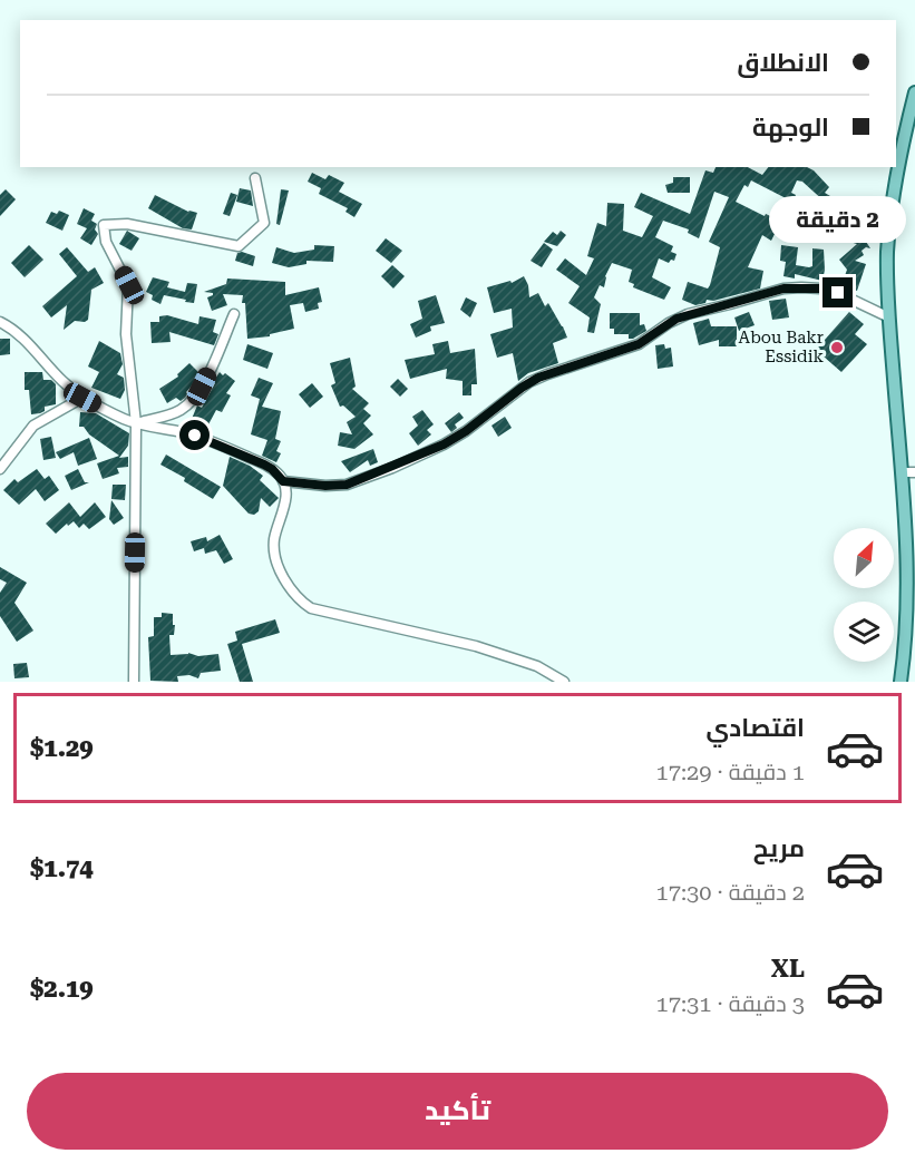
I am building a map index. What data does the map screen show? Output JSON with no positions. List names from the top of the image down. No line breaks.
{"places":["Abou Bakr Essidik"],"north":"top right","page":{"banner":["الانطلاق","الوجهة"],"bubble":"2 دقيقة","list":[{"name":"اقتصادي","note":"1 دقيقة · 17:29","value":"$1.29"},{"name":"مريح","note":"2 دقيقة · 17:30","value":"$1.74"},{"name":"XL","note":"3 دقيقة · 17:31","value":"$2.19"}],"buttons":"تأكيد"}}
